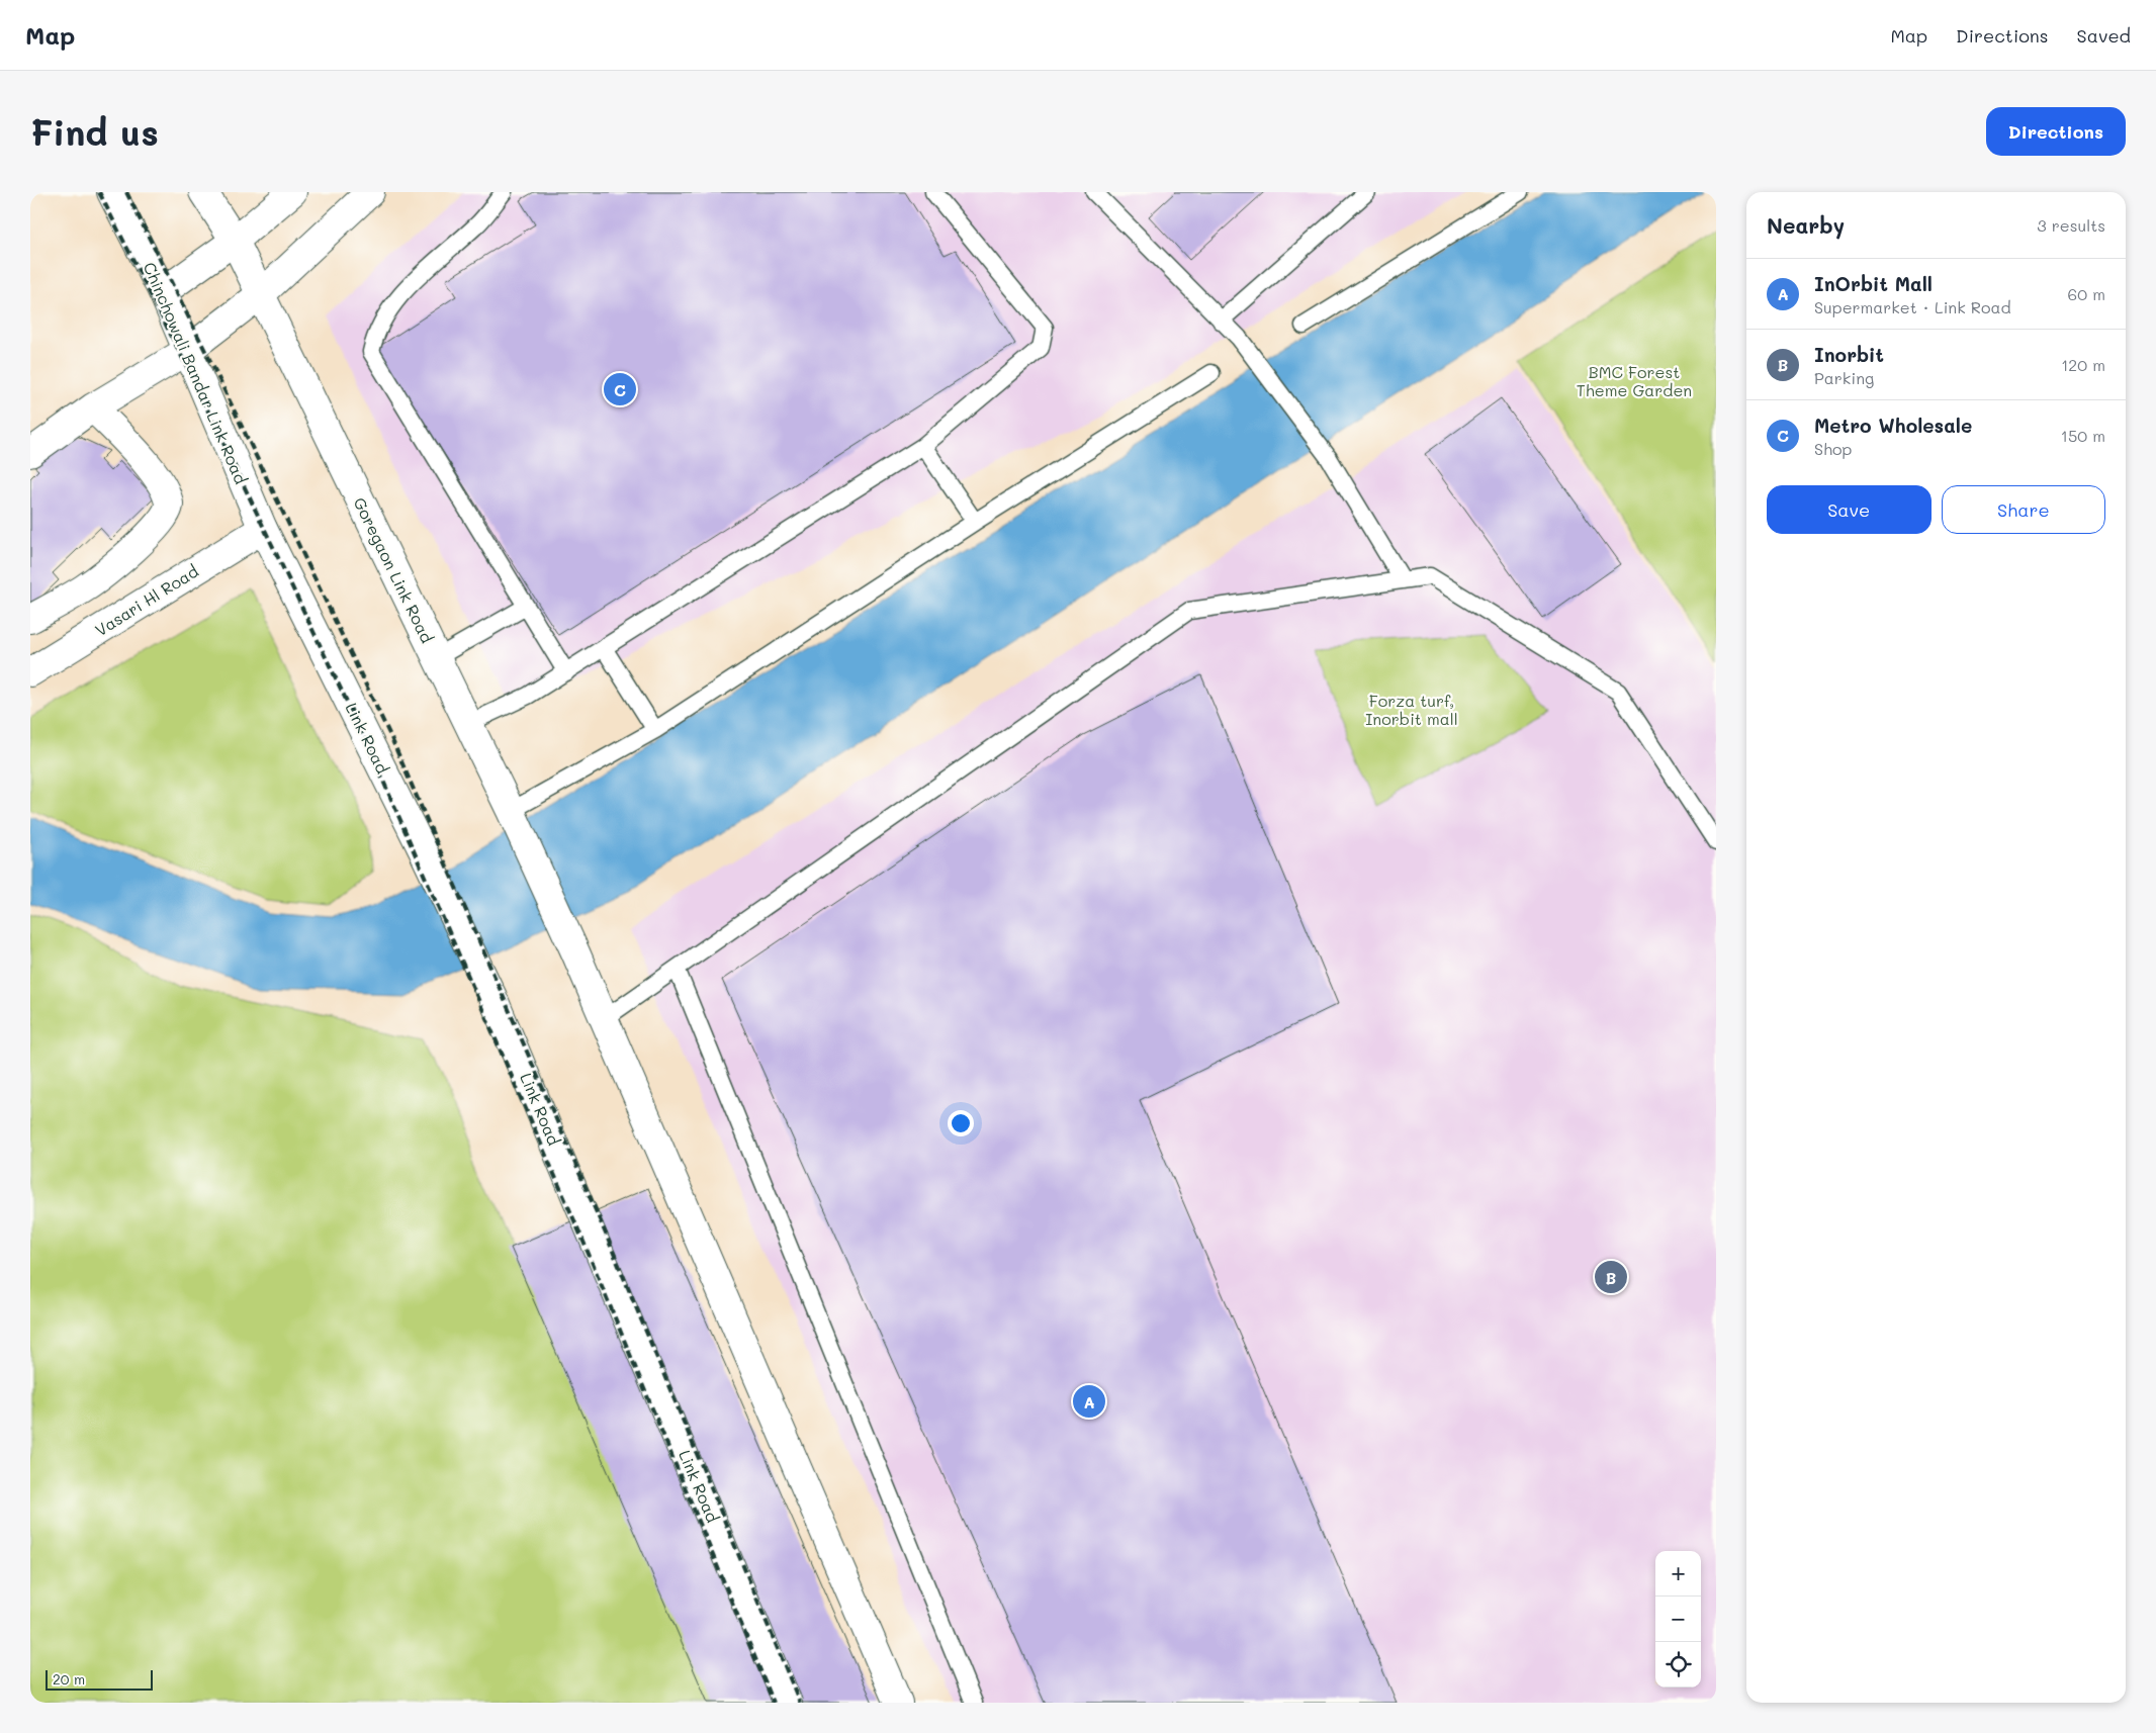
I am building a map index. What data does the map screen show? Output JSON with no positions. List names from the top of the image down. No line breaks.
{"streets":{"main road":["Chinchowali Bandar Link Road","Goregaon Link Road","Vasari Hl Road","Link Road"]},"crossings":[["Chinchowali Bandar Link Road","Vasari Hl Road"],["Chinchowali Bandar Link Road","Link Road"],["Vasari Hl Road","Link Road"]],"parks":["BMC Forest Theme Garden","Forza turf, Inorbit mall"],"scale_bar":"20 m","page":{"header":"Map","nav":["Map","Directions","Saved"],"buttons":["Directions",["Save","Share"]],"title":"Find us","heading":["Nearby","3 results"],"list":[{"mark":"A","name":"InOrbit Mall","note":"Supermarket · Link Road","value":"60 m"},{"mark":"B","name":"Inorbit","note":"Parking","value":"120 m"},{"mark":"C","name":"Metro Wholesale","note":"Shop","value":"150 m"}],"pins":["C","B","A"],"map_buttons":["+","−"],"scale":"20 m"}}
